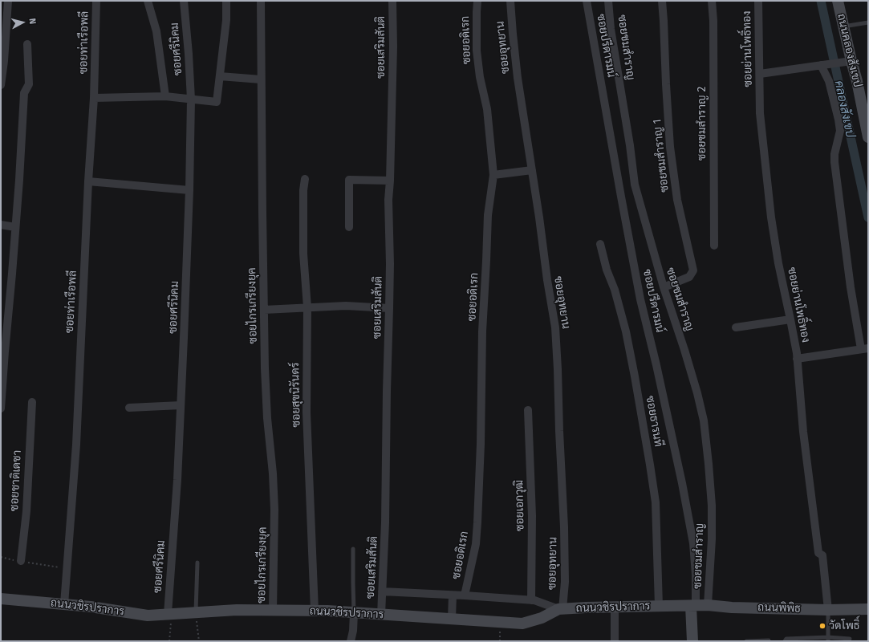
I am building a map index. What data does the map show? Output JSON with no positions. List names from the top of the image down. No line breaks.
{"streets":{"street":["ซอยอดิเรก","ซอยท่าเรือพลี","ซอยปรีดารมน์","ซอยเสริมสันติ","ซอยอุทยาน","ซอยชมสำราญ","ซอยศรีนิคม","ซอยย่านโพธิ์ทอง","ถนนคลองสังเขป","ซอยชมสำราญ 2","ซอยชมสำราญ 1","ซอยไกรเกรียงยุค","ซอยสุขนิรันดร์","ซอยธารนที","ซอยชาติเดชา","ซอยเอกวุฒิ","ถนนวชิรปราการ","ถนนพิพิธ"]},"crossings":[["ซอยท่าเรือพลี","ถนนวชิรปราการ"],["ซอยปรีดารมน์","ถนนวชิรปราการ"],["ซอยปรีดารมน์","ถนนพิพิธ"],["ซอยเสริมสันติ","ถนนวชิรปราการ"],["ซอยอุทยาน","ถนนวชิรปราการ"],["ซอยชมสำราญ","ซอยชมสำราญ 1"],["ซอยชมสำราญ","ถนนพิพิธ"],["ซอยศรีนิคม","ถนนวชิรปราการ"],["ซอยย่านโพธิ์ทอง","ถนนพิพิธ"],["ซอยไกรเกรียงยุค","ถนนวชิรปราการ"],["ซอยสุขนิรันดร์","ถนนวชิรปราการ"],["ซอยธารนที","ถนนวชิรปราการ"],["ถนนวชิรปราการ","ถนนพิพิธ"]],"water":["คลองสังเขป"],"places":["วัดโพธิ์"],"north":"right"}
